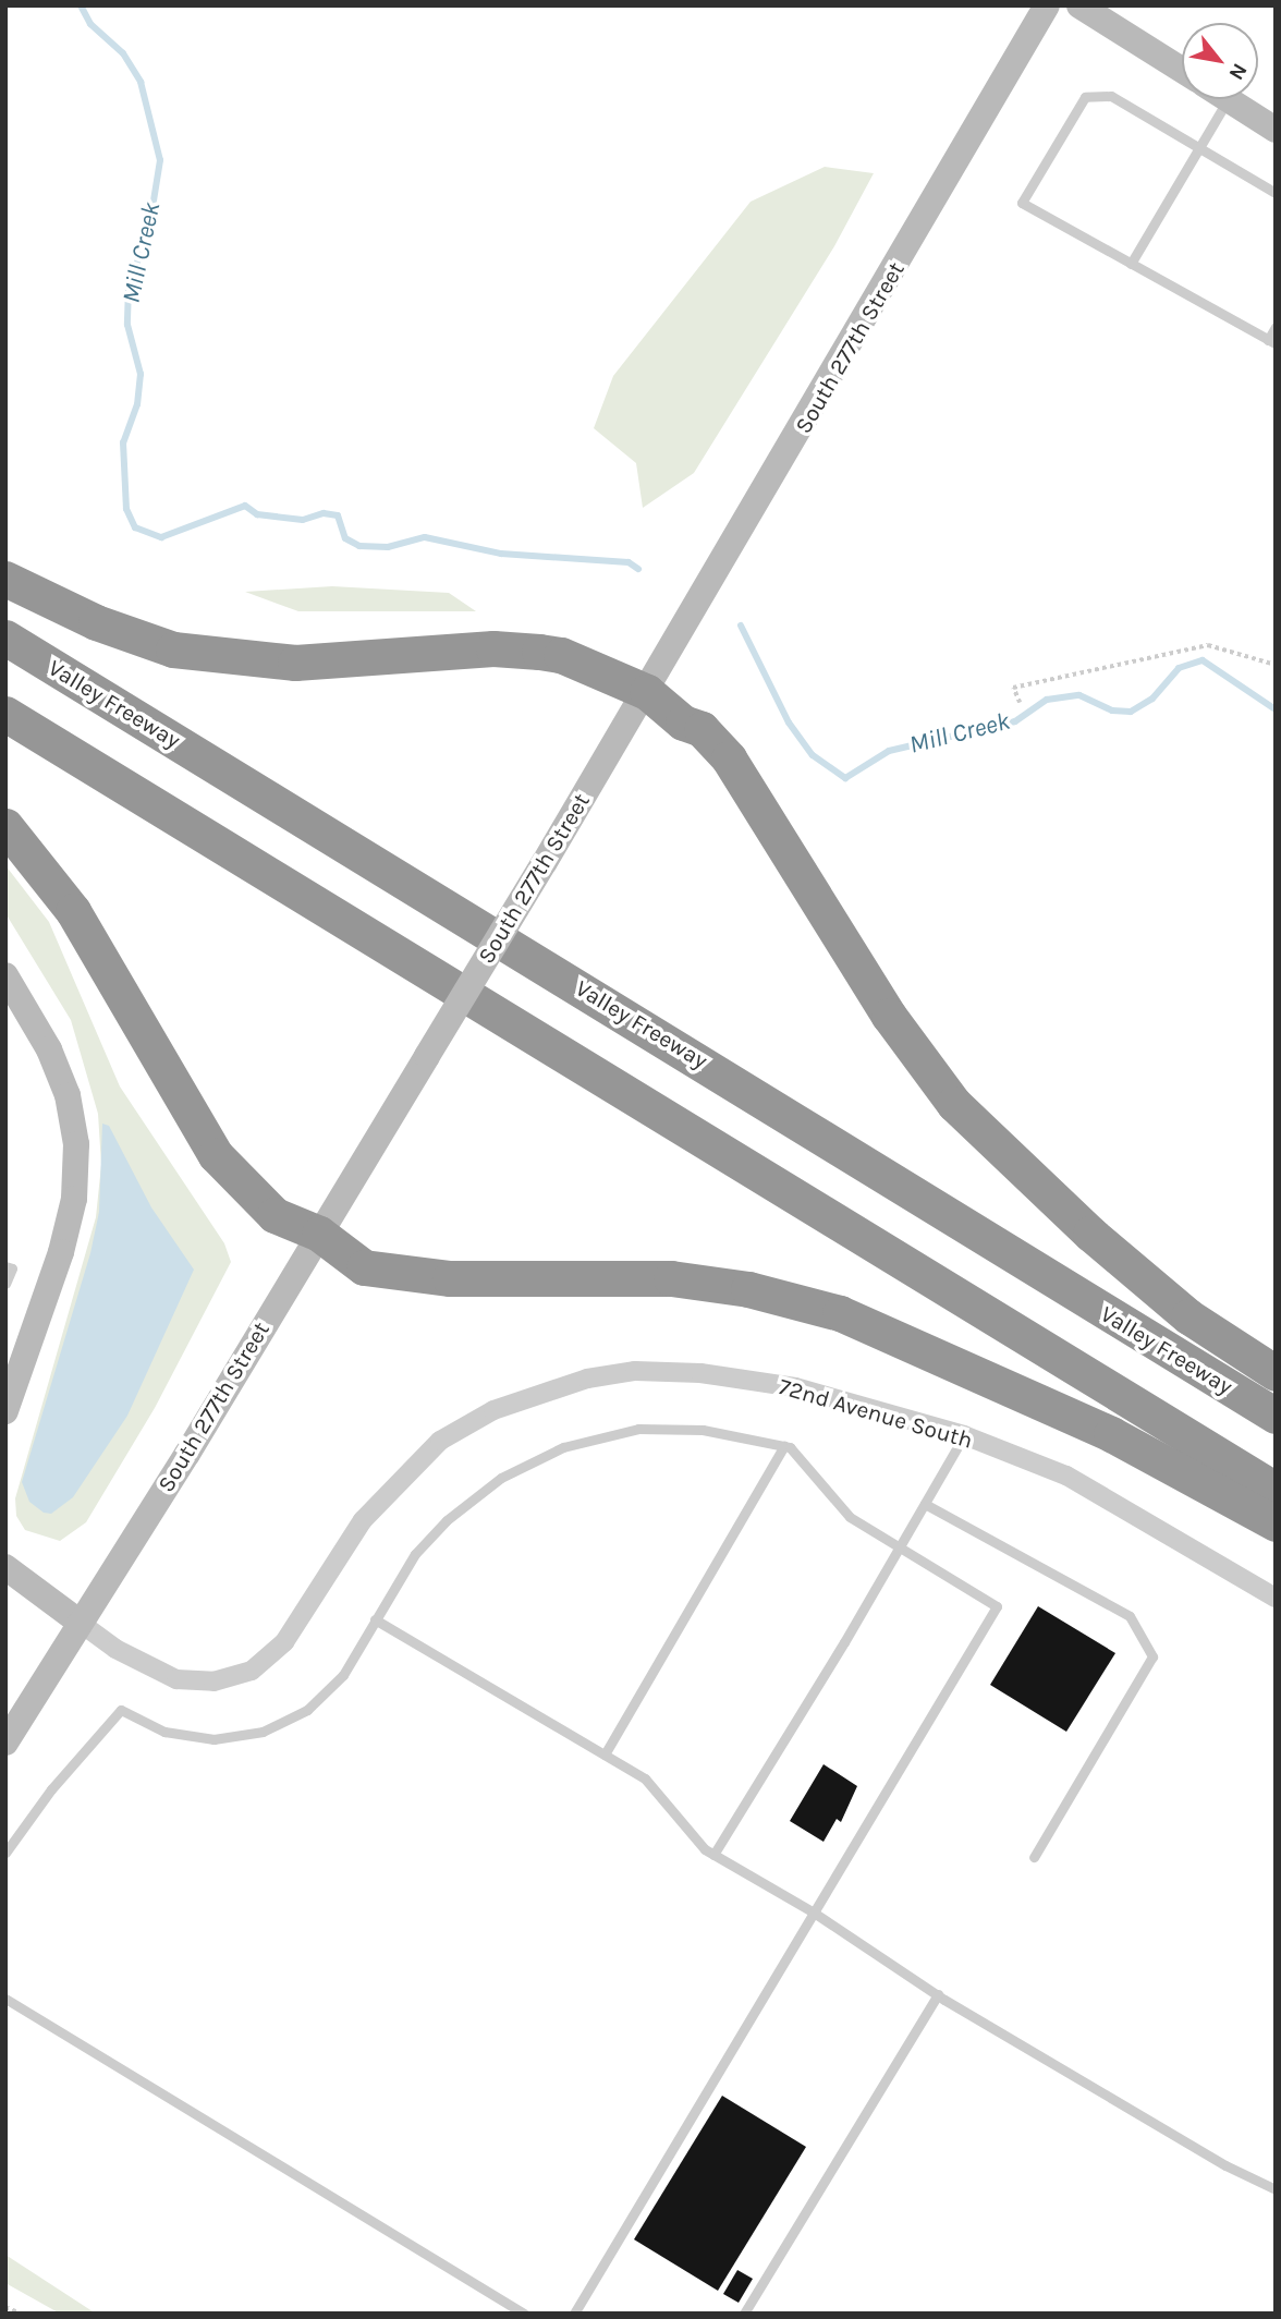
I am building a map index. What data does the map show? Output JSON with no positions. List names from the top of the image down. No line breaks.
{"streets":{"highway":["Valley Freeway"],"main road":["South 277th Street","72nd Avenue South"]},"crossings":[["South 277th Street","72nd Avenue South"]],"water":["Mill Creek"],"north":"bottom right"}
